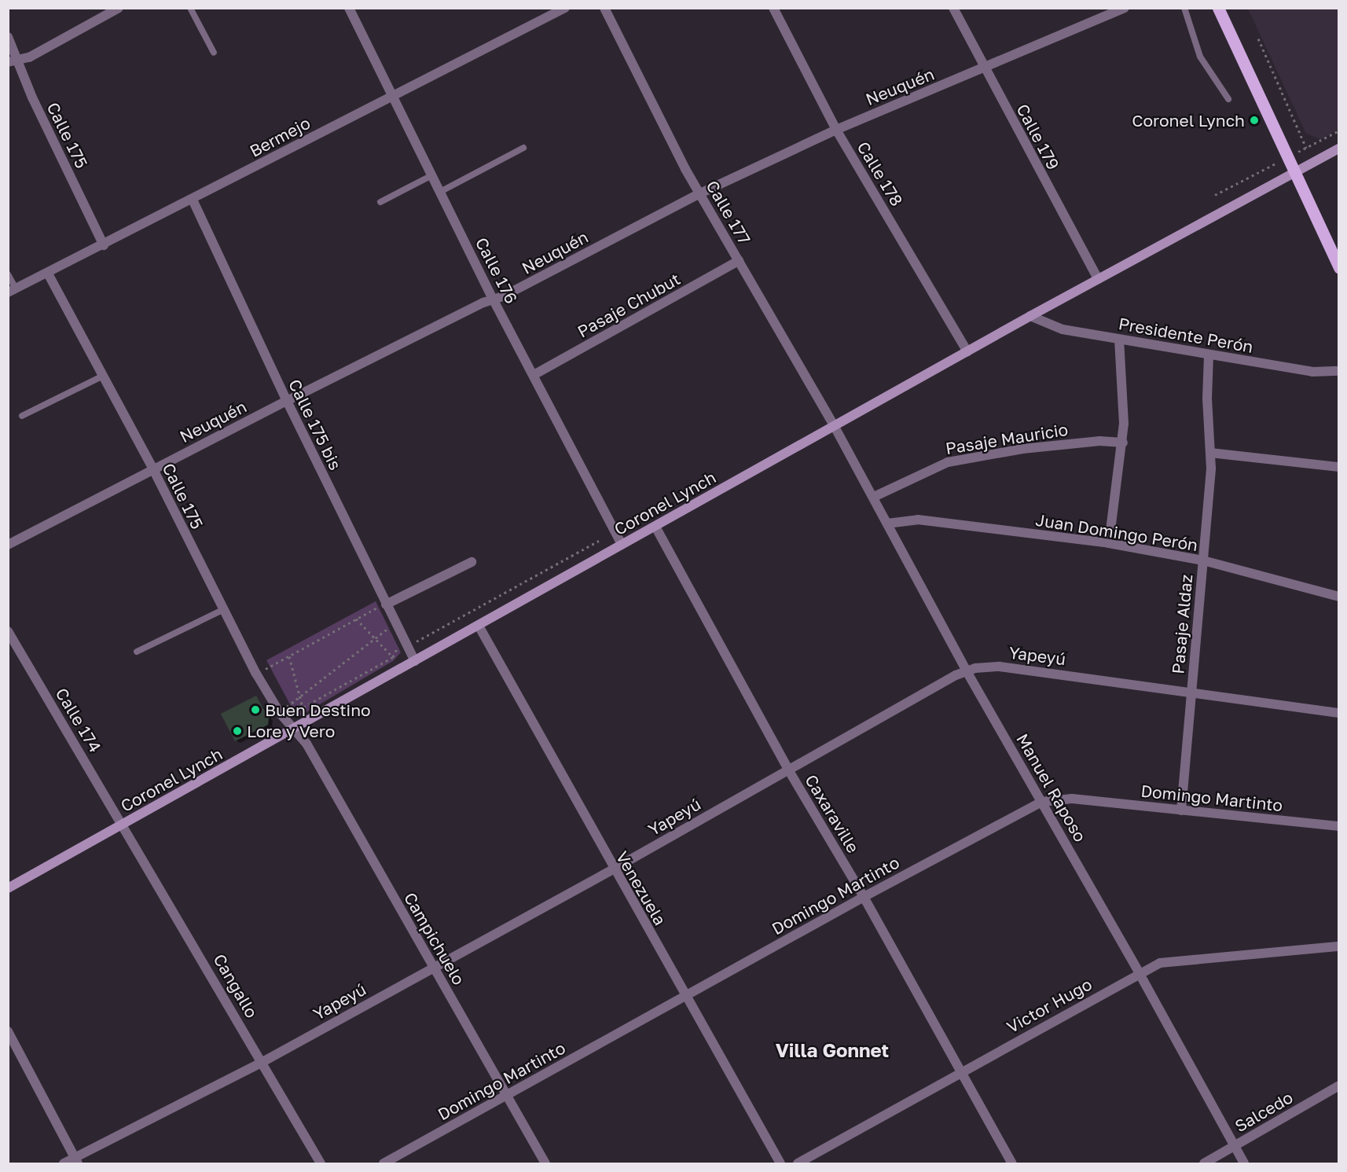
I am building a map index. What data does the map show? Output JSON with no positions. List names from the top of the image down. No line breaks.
{"streets":{"main road":["Coronel Lynch"],"street":["Neuquén","Calle 175","Bermejo","Calle 179","Calle 178","Calle 177","Calle 176","Pasaje Chubut","Presidente Perón","Calle 175 bis","Pasaje Mauricio","Juan Domingo Perón","Pasaje Aldaz","Yapeyú","Calle 174","Manuel Raposo","Domingo Martinto","Caxaraville","Venezuela","Campichuelo","Cangallo","Victor Hugo","Salcedo"]},"crossings":[["Neuquén","Calle 175"],["Neuquén","Calle 179"],["Neuquén","Calle 178"],["Neuquén","Calle 177"],["Neuquén","Calle 176"],["Neuquén","Calle 175 bis"],["Calle 175","Bermejo"],["Calle 175","Coronel Lynch"],["Calle 175","Campichuelo"],["Bermejo","Calle 176"],["Bermejo","Calle 175 bis"],["Calle 179","Coronel Lynch"],["Calle 178","Coronel Lynch"],["Calle 177","Pasaje Chubut"],["Calle 177","Coronel Lynch"],["Calle 177","Manuel Raposo"],["Calle 176","Pasaje Chubut"],["Calle 176","Coronel Lynch"],["Presidente Perón","Coronel Lynch"],["Presidente Perón","Pasaje Aldaz"],["Calle 175 bis","Coronel Lynch"],["Pasaje Mauricio","Manuel Raposo"],["Coronel Lynch","Calle 174"],["Coronel Lynch","Manuel Raposo"],["Coronel Lynch","Caxaraville"],["Coronel Lynch","Venezuela"],["Coronel Lynch","Campichuelo"],["Coronel Lynch","Cangallo"],["Juan Domingo Perón","Pasaje Aldaz"],["Juan Domingo Perón","Manuel Raposo"],["Pasaje Aldaz","Yapeyú"],["Pasaje Aldaz","Domingo Martinto"],["Yapeyú","Manuel Raposo"],["Yapeyú","Caxaraville"],["Yapeyú","Venezuela"],["Yapeyú","Campichuelo"],["Yapeyú","Cangallo"],["Calle 174","Cangallo"],["Manuel Raposo","Domingo Martinto"],["Manuel Raposo","Victor Hugo"],["Manuel Raposo","Salcedo"],["Domingo Martinto","Caxaraville"],["Domingo Martinto","Venezuela"],["Domingo Martinto","Campichuelo"],["Caxaraville","Victor Hugo"]],"districts":["Villa Gonnet"],"places":["Coronel Lynch","Buen Destino","Lore y Vero"]}
